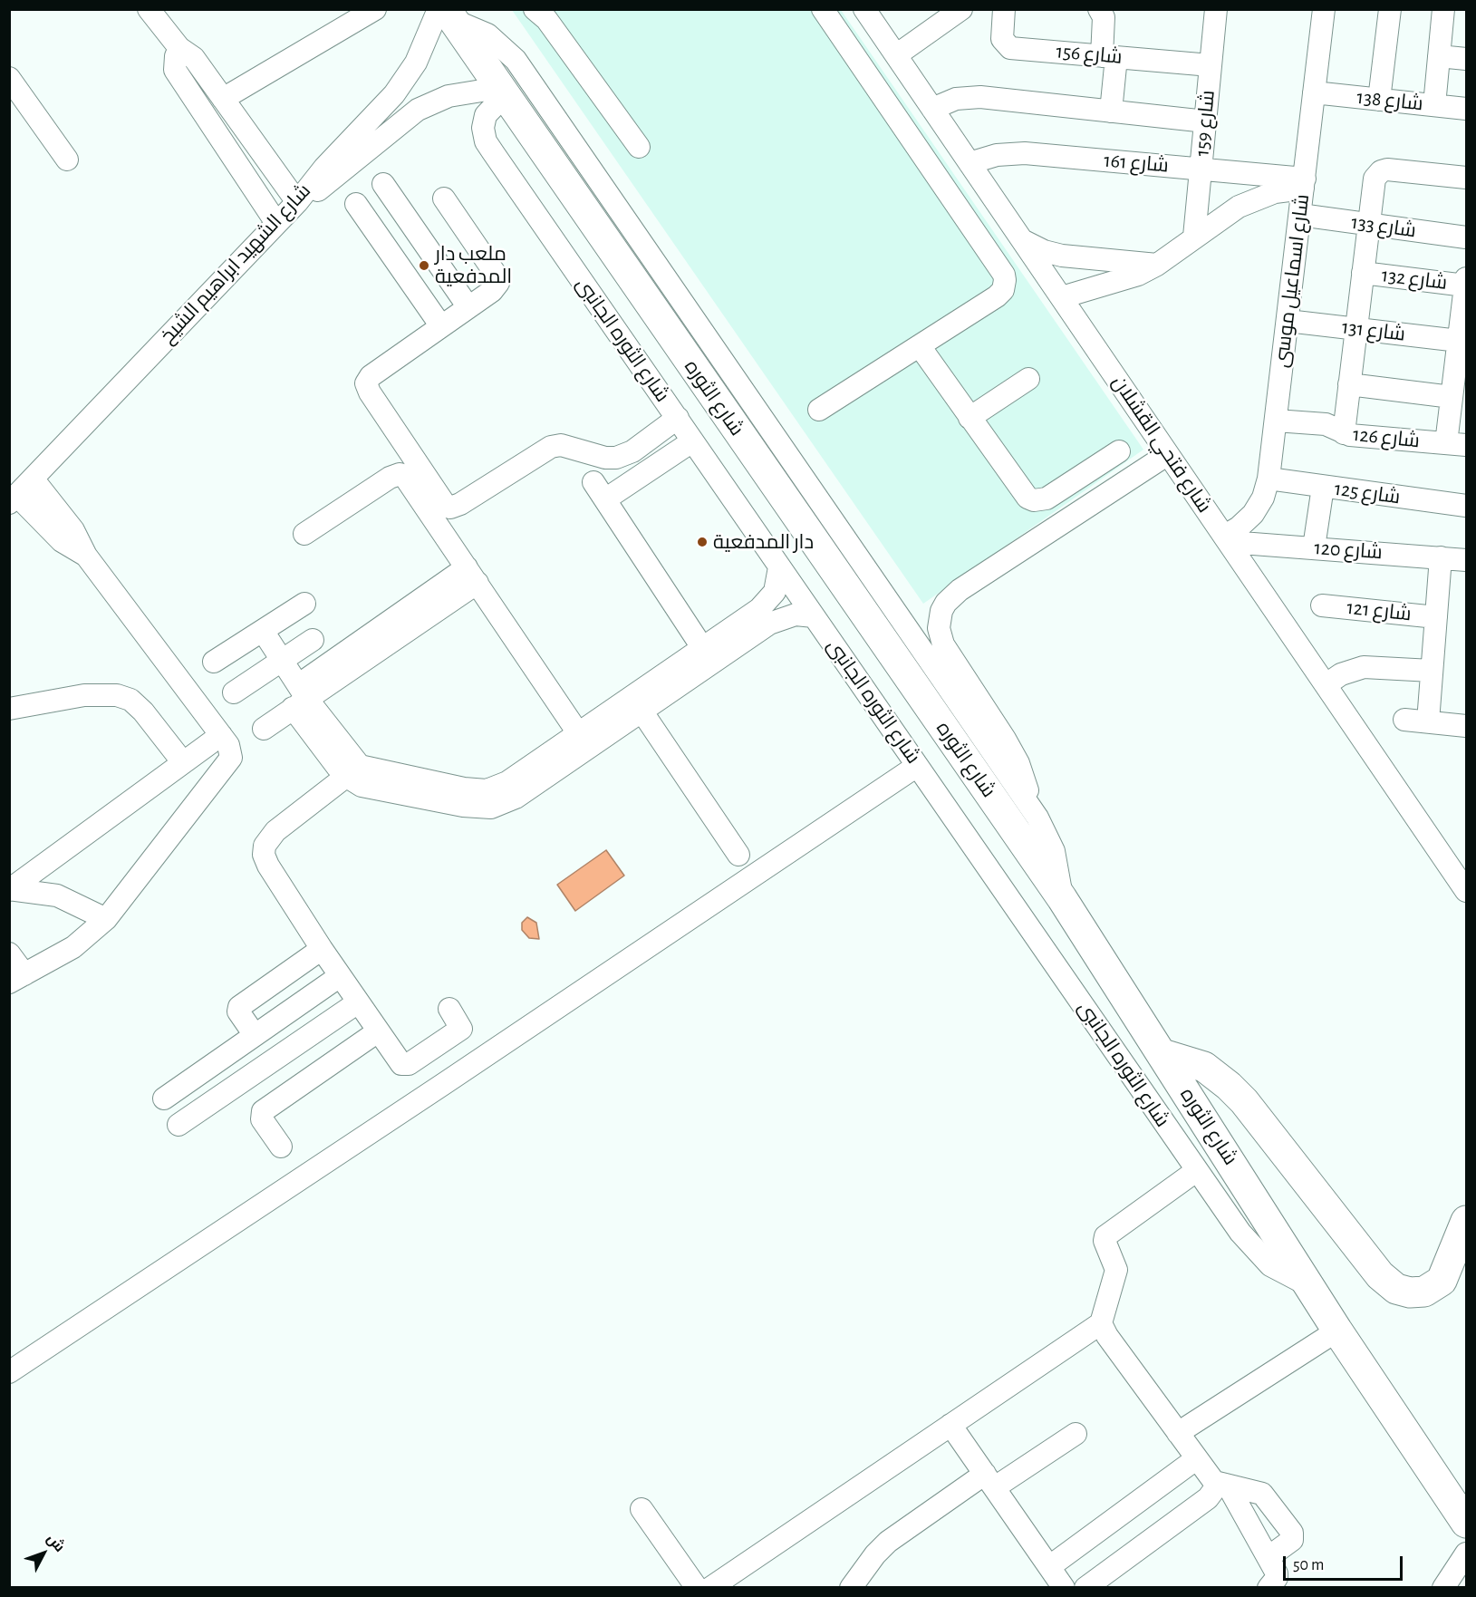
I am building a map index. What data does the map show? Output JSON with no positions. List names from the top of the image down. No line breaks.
{"streets":{"highway":["شارع الثوره"],"street":["شارع 156","شارع 138","شارع 159","شارع 161","شارع 133","شارع الشهيد ابراهيم الشيخ","شارع 132","شارع اسماعيل موسى","شارع 131","شارع الثوره الجانبى","شارع 126","شارع فتحي القشلان","شارع 125","شارع 120","شارع 121"]},"crossings":[["شارع 156","شارع 159"],["شارع 138","شارع اسماعيل موسى"],["شارع 159","شارع 161"],["شارع 161","شارع اسماعيل موسى"],["شارع 161","شارع فتحي القشلان"],["شارع 133","شارع اسماعيل موسى"],["شارع الشهيد ابراهيم الشيخ","شارع الثوره"],["شارع اسماعيل موسى","شارع 131"],["شارع اسماعيل موسى","شارع 126"],["شارع اسماعيل موسى","شارع فتحي القشلان"],["شارع اسماعيل موسى","شارع 125"],["شارع اسماعيل موسى","شارع 120"],["شارع الثوره الجانبى","شارع الثوره"],["شارع فتحي القشلان","شارع 120"]],"places":["ملعب دار المدفعية","دار المدفعية"],"scale_bar":"50 m","north":"top right"}
